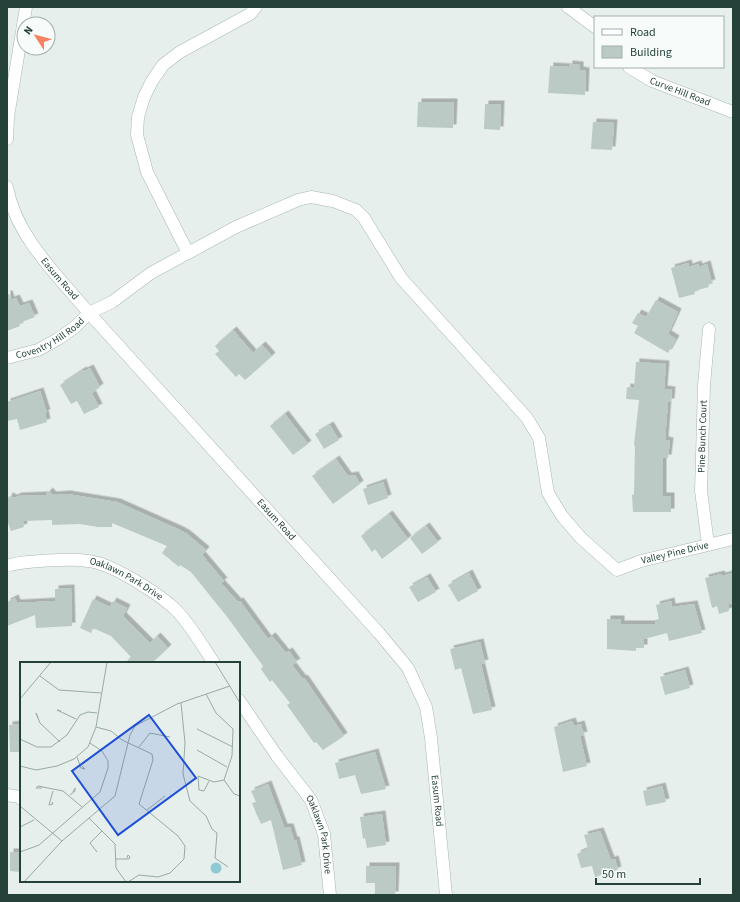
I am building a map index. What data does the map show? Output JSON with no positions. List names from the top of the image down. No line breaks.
{"streets":{"street":["Curve Hill Road","Easum Road","Coventry Hill Road","Pine Bunch Court","Valley Pine Drive","Oaklawn Park Drive"]},"crossings":[["Easum Road","Coventry Hill Road"],["Coventry Hill Road","Valley Pine Drive"],["Pine Bunch Court","Valley Pine Drive"]],"legend":["Road","Building"],"scale_bar":"50 m","north":"top left"}
